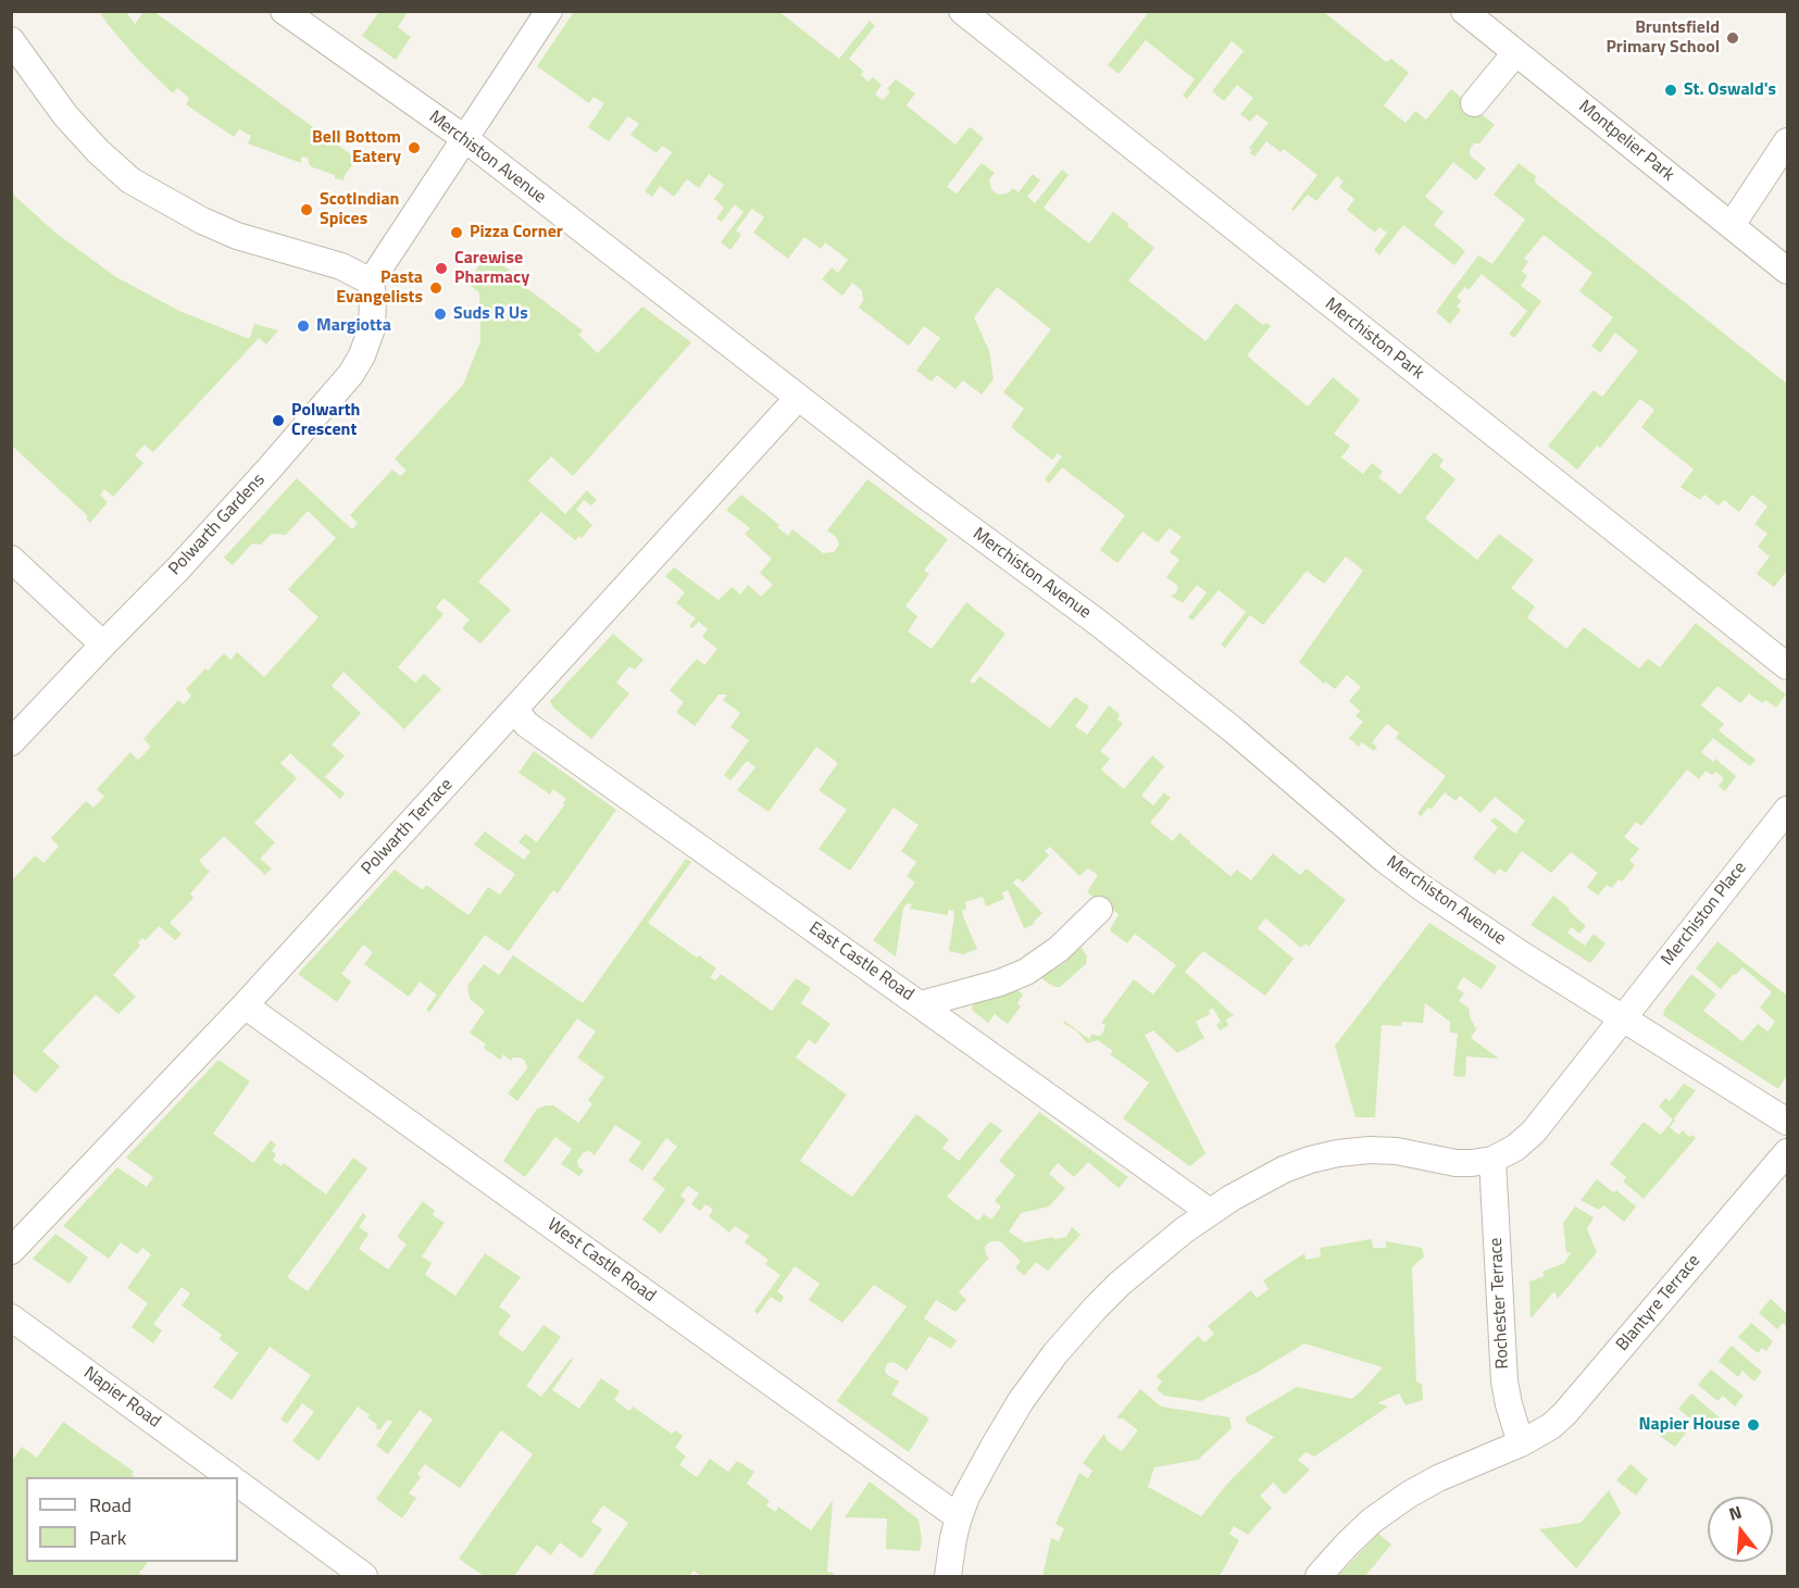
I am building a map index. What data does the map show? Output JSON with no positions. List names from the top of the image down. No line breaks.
{"streets":{"street":["Montpelier Park","Merchiston Avenue","Merchiston Park","Polwarth Gardens","Polwarth Terrace","Merchiston Place","East Castle Road","West Castle Road","Rochester Terrace","Blantyre Terrace","Napier Road"]},"crossings":[["Merchiston Avenue","Polwarth Terrace"],["Merchiston Avenue","Merchiston Place"],["Polwarth Terrace","East Castle Road"],["Polwarth Terrace","West Castle Road"],["Merchiston Place","Rochester Terrace"],["Rochester Terrace","Blantyre Terrace"]],"places":["Bruntsfield Primary School","St. Oswald's","Bell Bottom Eatery","ScotIndian Spices","Pizza Corner","Carewise Pharmacy","Pasta Evangelists","Suds R Us","Margiotta","Polwarth Crescent","Napier House"],"legend":["Road","Park"],"north":"top"}
